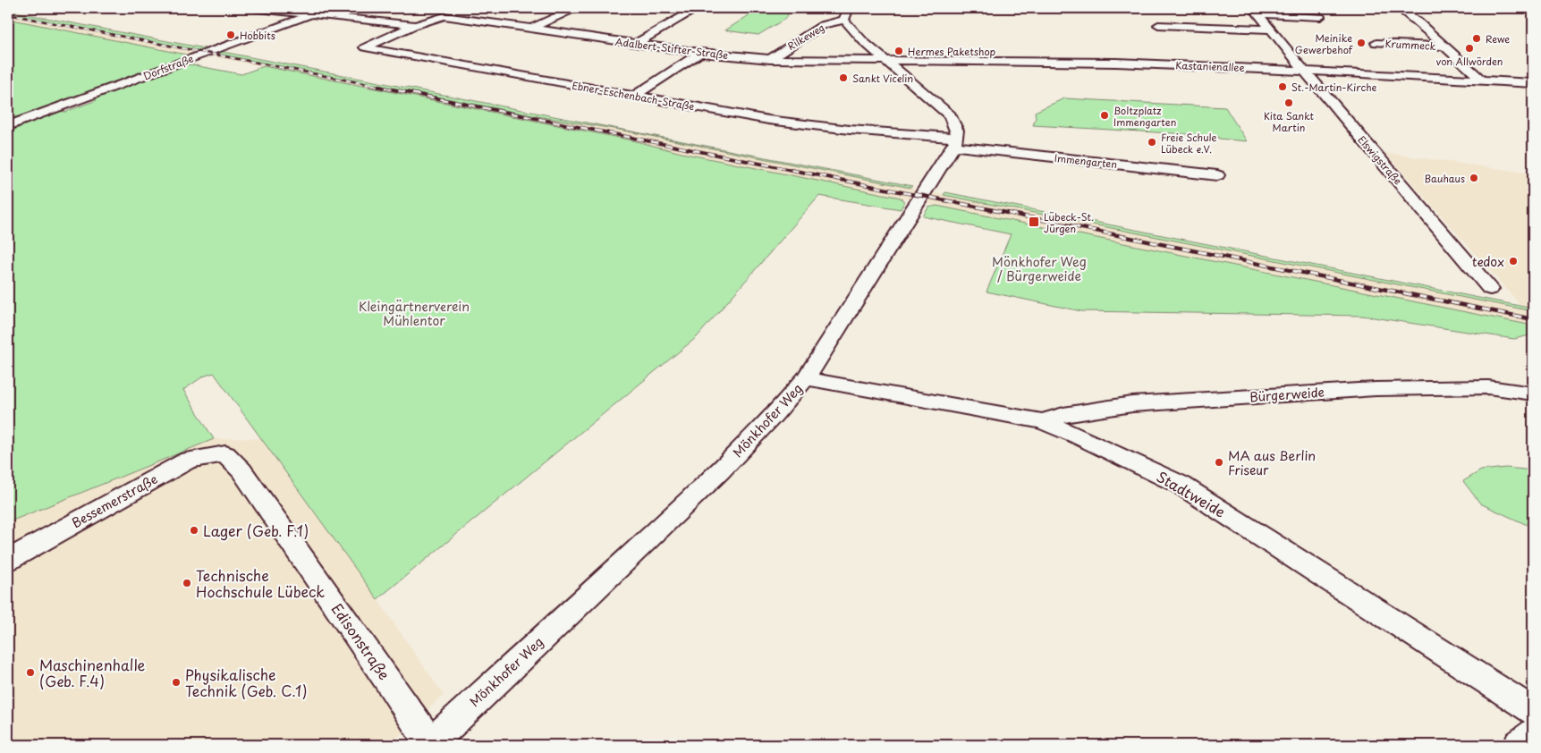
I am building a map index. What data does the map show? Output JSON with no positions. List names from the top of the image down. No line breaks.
{"streets":{"street":["Rilkeweg","Krummeck","Adalbert-Stifter-Straße","Kastanienallee","Dorfstraße","Ebner-Eschenbach-Straße","Elswigstraße","Immengarten","Bürgerweide","Mönkhofer Weg","Stadtweide","Bessemerstraße","Edisonstraße"]},"crossings":[["Rilkeweg","Adalbert-Stifter-Straße"],["Krummeck","Kastanienallee"],["Adalbert-Stifter-Straße","Kastanienallee"],["Kastanienallee","Elswigstraße"],["Ebner-Eschenbach-Straße","Immengarten"],["Ebner-Eschenbach-Straße","Mönkhofer Weg"],["Immengarten","Mönkhofer Weg"],["Bürgerweide","Stadtweide"],["Mönkhofer Weg","Stadtweide"],["Mönkhofer Weg","Edisonstraße"],["Bessemerstraße","Edisonstraße"]],"parks":["Mönkhofer Weg / Bürgerweide","Kleingärtnerverein Mühlentor"],"places":{"other":["Hobbits","Rewe","Meinike Gewerbehof","von Allwörden","Hermes Paketshop","Sankt Vicelin","St.-Martin-Kirche","Kita Sankt Martin","Boltzplatz Immengarten","Freie Schule Lübeck e.V.","Bauhaus","tedox","MA aus Berlin Friseur","Lager (Geb. F.1)","Technische Hochschule Lübeck","Maschinenhalle (Geb. F.4)","Physikalische Technik (Geb. C.1)"],"transit":["Lübeck-St. Jürgen"]}}
